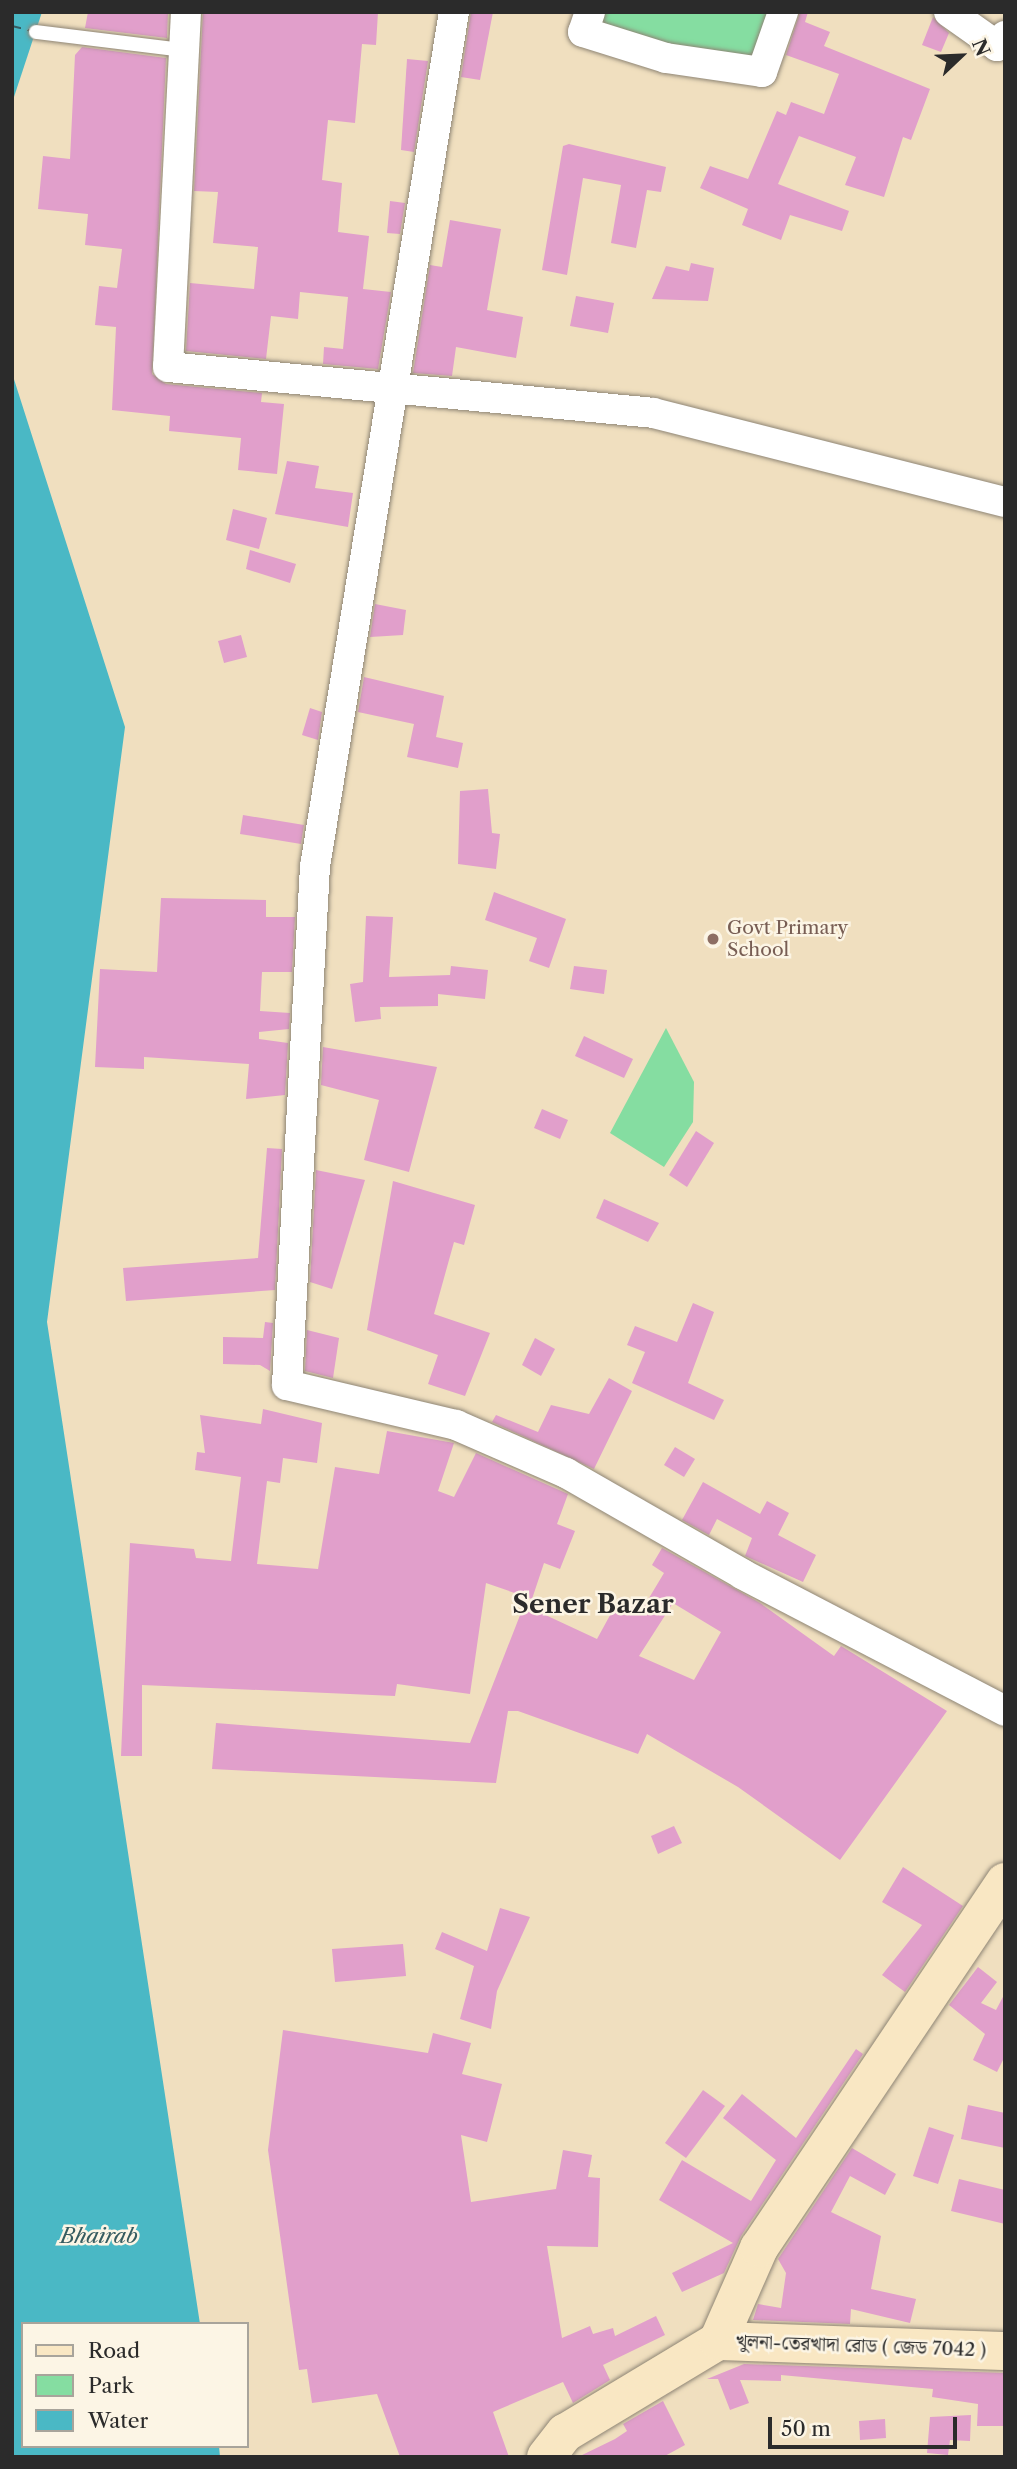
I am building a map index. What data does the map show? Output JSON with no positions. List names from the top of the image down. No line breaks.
{"streets":{"main road":["খুলনা-তেরখাদা রোড ( জেড 7042 )"]},"districts":["Sener Bazar"],"water":["Bhairab"],"places":["Govt Primary School"],"legend":["Road","Park","Water"],"scale_bar":"50 m","north":"top right"}
